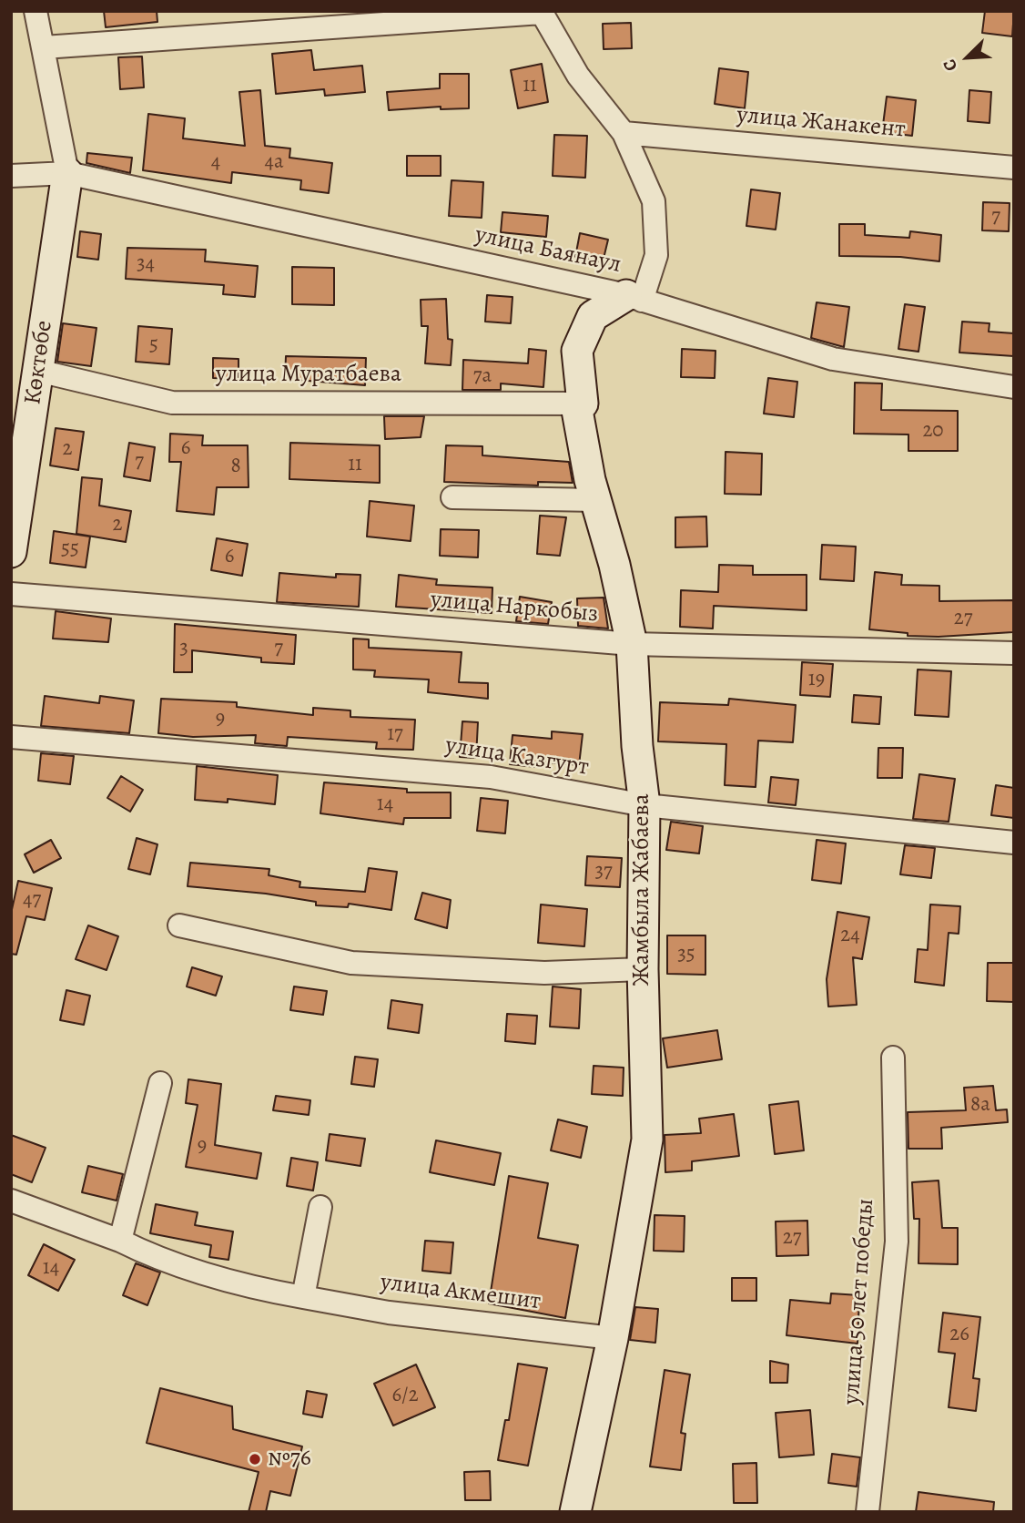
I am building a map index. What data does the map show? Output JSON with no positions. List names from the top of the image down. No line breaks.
{"streets":{"street":["улица Жанакент","улица Баянаул","Көктөбе","улица Муратбаева","улица Наркобыз","улица Казгурт","Жамбыла Жабаева","улица Акмешит","улица 50 лет победы"]},"crossings":[["улица Баянаул","Көктөбе"],["улица Баянаул","Жамбыла Жабаева"],["Көктөбе","улица Муратбаева"],["улица Муратбаева","Жамбыла Жабаева"],["улица Наркобыз","Жамбыла Жабаева"],["улица Казгурт","Жамбыла Жабаева"],["Жамбыла Жабаева","улица Акмешит"]],"places":["№76"],"house_numbers":["11","4","4а","7","34","5","7а","20","6","2","7","11","8","2","55","6","27","3","7","19","9","17","14","37","47","24","35","8а","9","27","14","26","6/2"],"north":"bottom left"}
